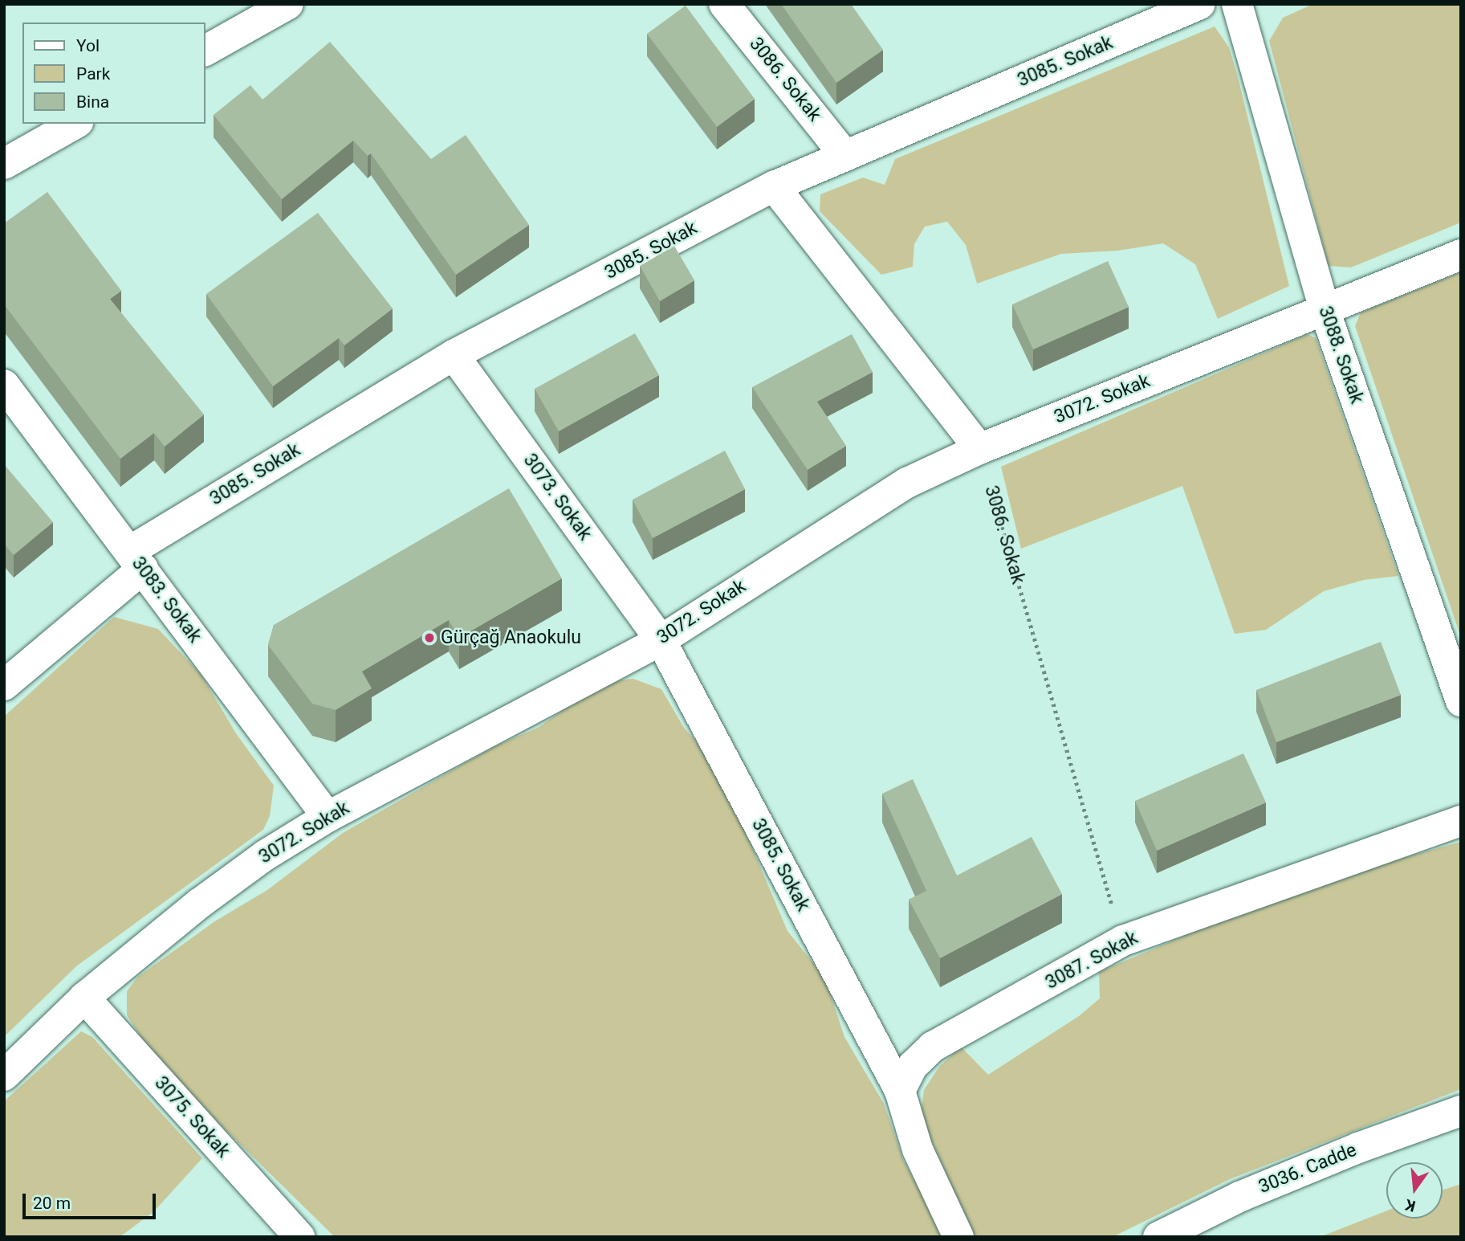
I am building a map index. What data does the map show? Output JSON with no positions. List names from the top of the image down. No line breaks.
{"streets":{"street":["3085. Sokak","3086. Sokak","3088. Sokak","3072. Sokak","3073. Sokak","3083. Sokak","3087. Sokak","3075. Sokak","3036. Cadde"]},"crossings":[["3085. Sokak","3086. Sokak"],["3085. Sokak","3072. Sokak"],["3085. Sokak","3073. Sokak"],["3085. Sokak","3083. Sokak"],["3085. Sokak","3087. Sokak"],["3086. Sokak","3072. Sokak"],["3086. Sokak","3087. Sokak"],["3088. Sokak","3072. Sokak"],["3072. Sokak","3073. Sokak"],["3072. Sokak","3083. Sokak"],["3072. Sokak","3075. Sokak"]],"places":["Gürçağ Anaokulu"],"legend":["Yol","Park","Bina"],"scale_bar":"20 m","north":"bottom"}
